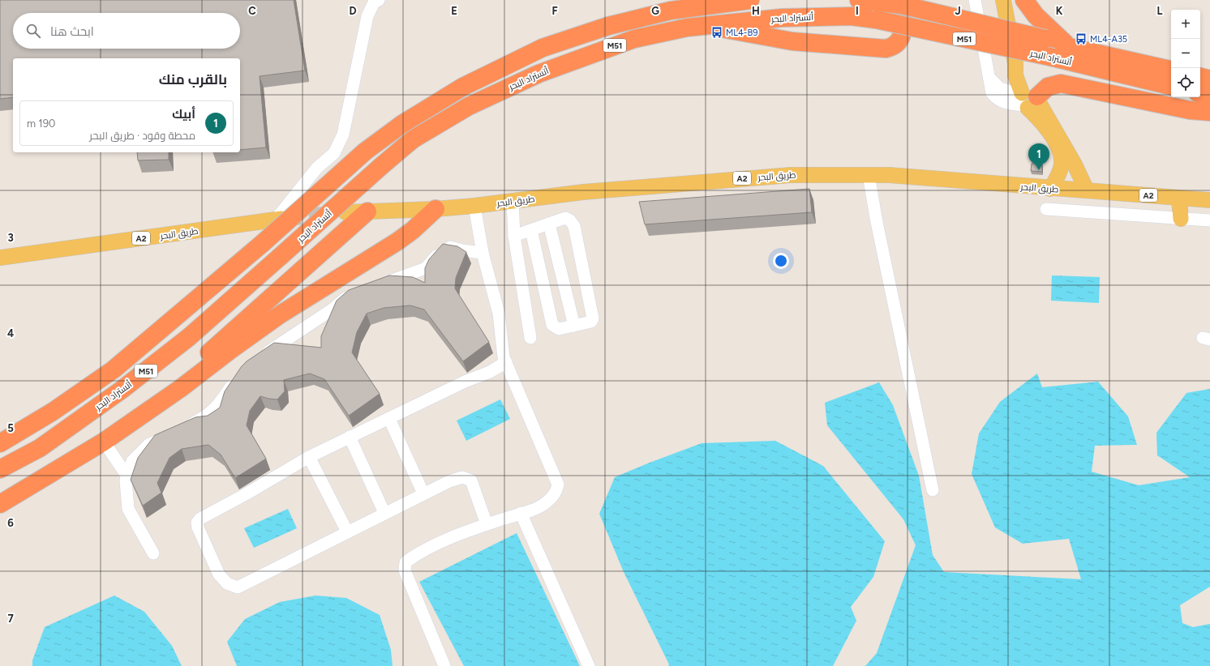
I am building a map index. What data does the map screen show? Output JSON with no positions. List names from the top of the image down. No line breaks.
{"streets":{"highway":["أتستراد البحر","M51"],"main road":["طريق البحر","A2"]},"places":{"bus stop":["ML4-B9","ML4-A35"]},"page":{"map_buttons":["+","−"],"search":"ابحث هنا","heading":"بالقرب منك","list":[{"mark":"1","name":"أبيك","note":"محطة وقود · طريق البحر","value":"190 m"}],"pins":"1"},"grid":{"columns":["C","D","E","F","G","H","I","J","K","L"],"rows":["3","4","5","6","7"]}}
